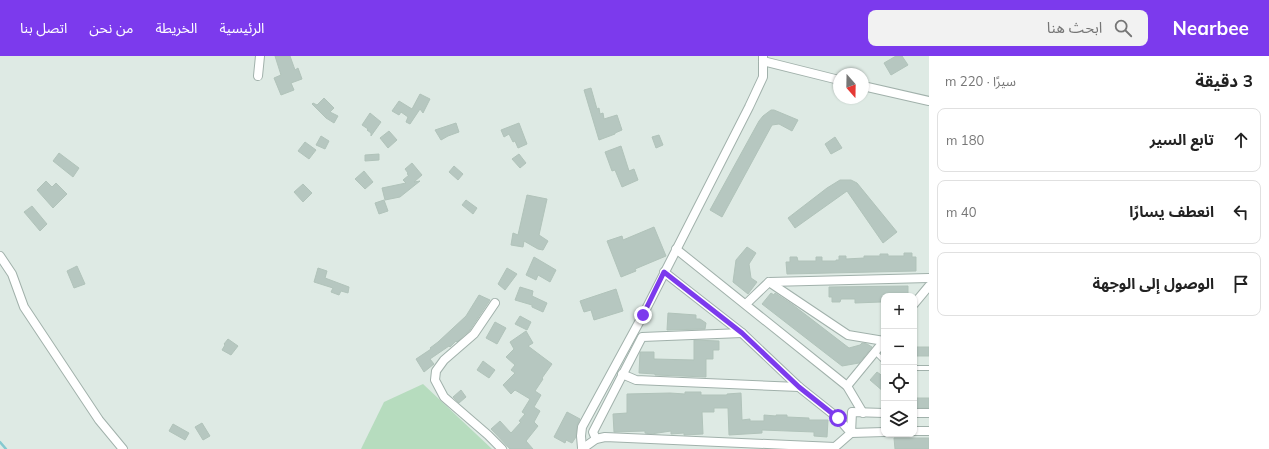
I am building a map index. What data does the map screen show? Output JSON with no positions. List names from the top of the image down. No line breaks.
{"north":"bottom","page":{"header":"Nearbee","search":"ابحث هنا","nav":["الرئيسية","الخريطة","من نحن","اتصل بنا"],"heading":["3 دقيقة","سيرًا · 220 m"],"list":[["تابع السير","180 m"],["انعطف يسارًا","40 m"],"الوصول إلى الوجهة"],"map_buttons":["+","−"]}}
